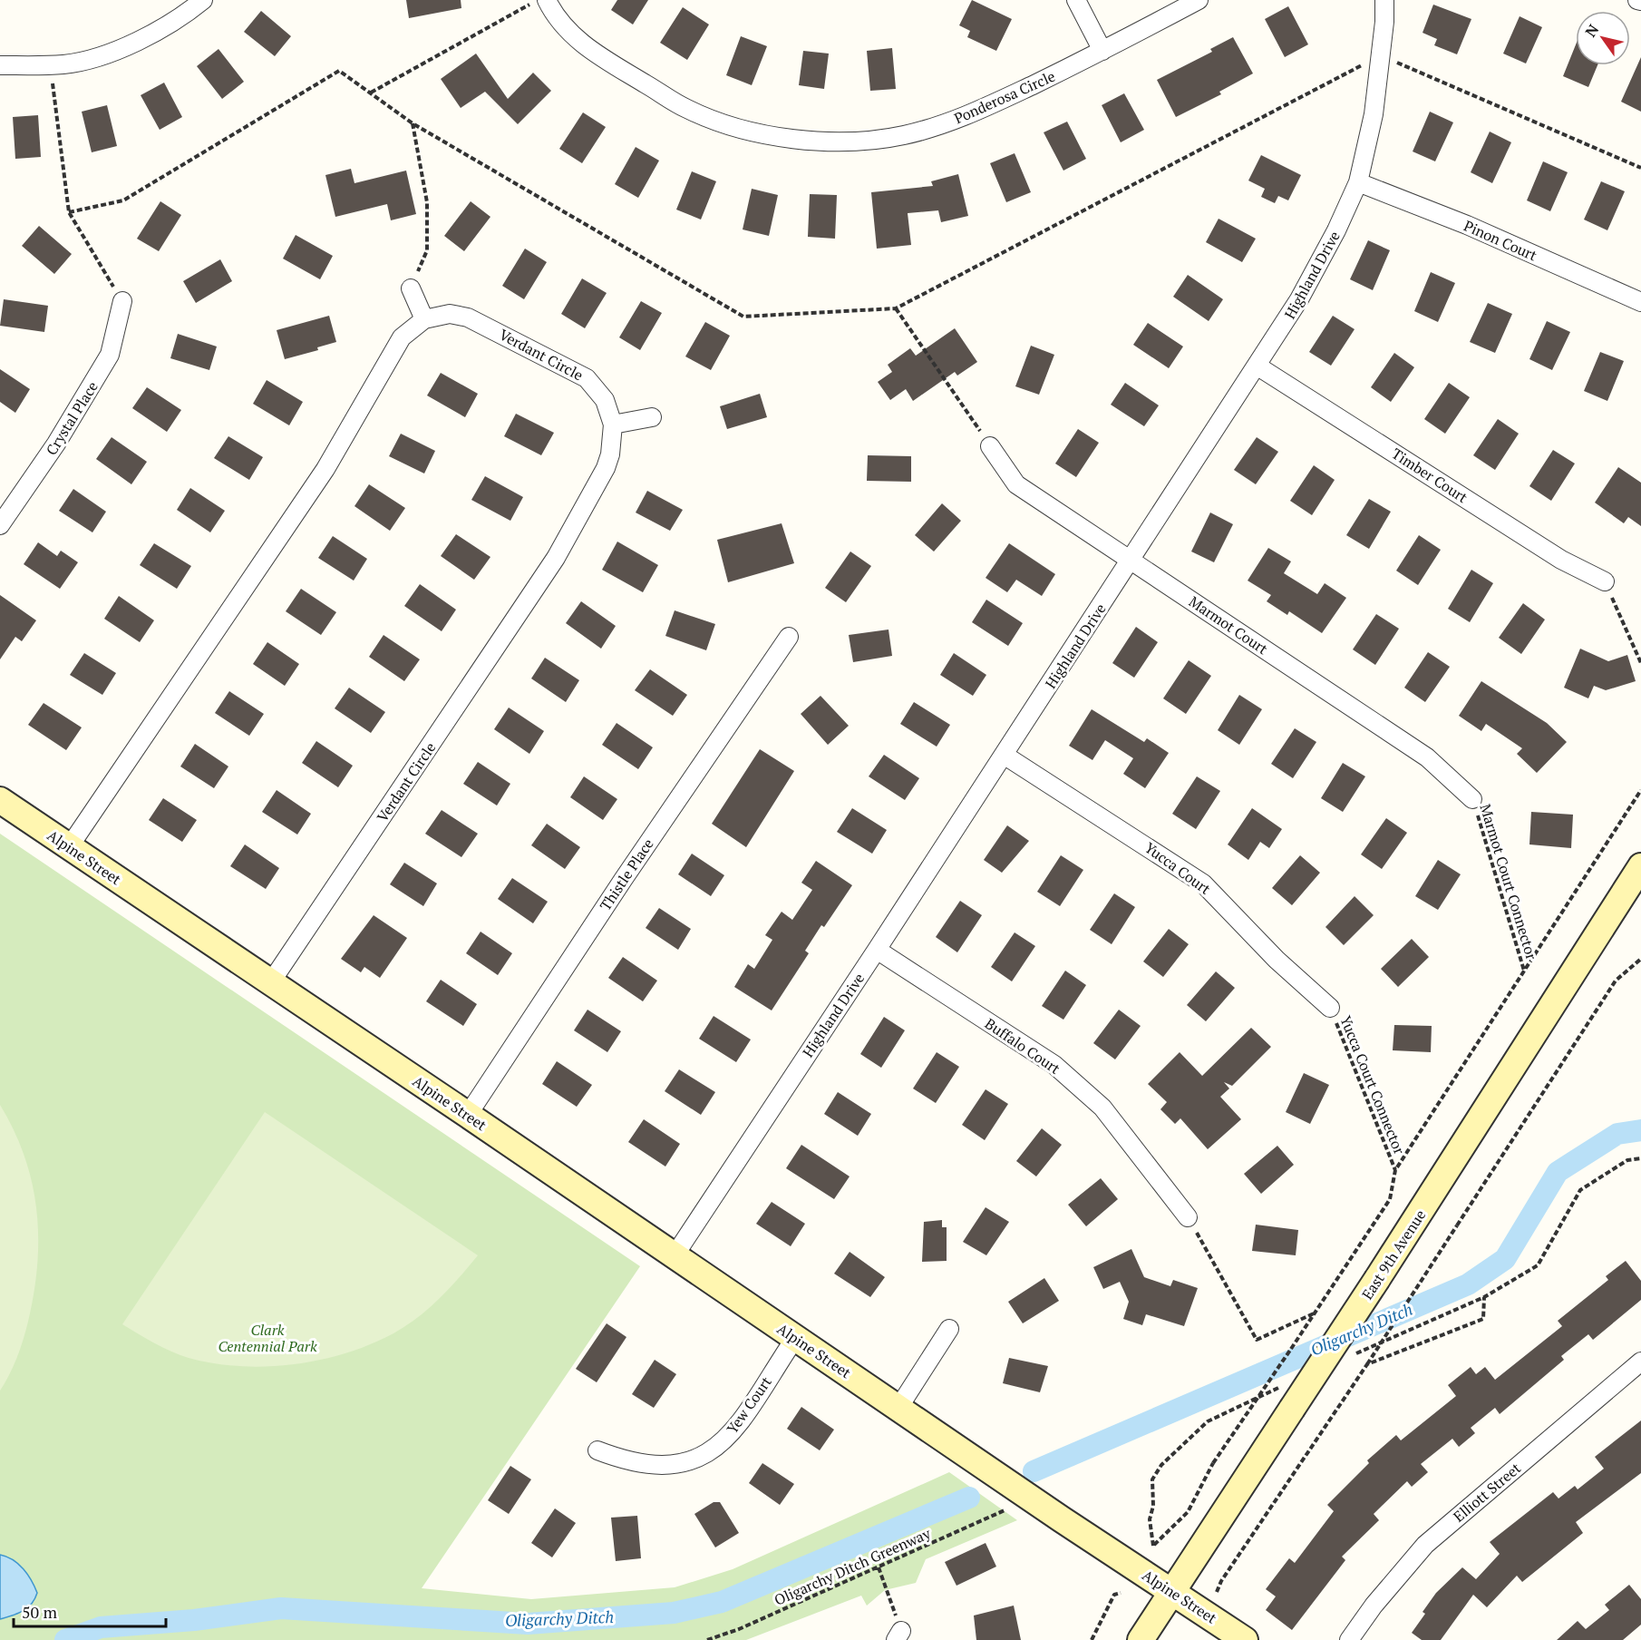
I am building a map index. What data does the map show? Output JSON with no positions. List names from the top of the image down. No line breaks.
{"streets":{"street":["Ponderosa Circle","Pinon Court","Highland Drive","Verdant Circle","Crystal Place","Timber Court","Marmot Court","Alpine Street","Yucca Court","Thistle Place","Buffalo Court","East 9th Avenue","Yew Court","Elliott Street"],"path":["Marmot Court Connector","Yucca Court Connector","Oligarchy Ditch Greenway"]},"crossings":[["Pinon Court","Highland Drive"],["Highland Drive","Timber Court"],["Highland Drive","Marmot Court"],["Highland Drive","Alpine Street"],["Highland Drive","Yucca Court"],["Highland Drive","Buffalo Court"],["Verdant Circle","Alpine Street"],["Marmot Court","Marmot Court Connector"],["Alpine Street","Thistle Place"],["Alpine Street","East 9th Avenue"],["Alpine Street","Yew Court"],["Yucca Court","Yucca Court Connector"]],"water":["Oligarchy Ditch"],"parks":["Clark Centennial Park"],"scale_bar":"50 m","north":"top left"}
